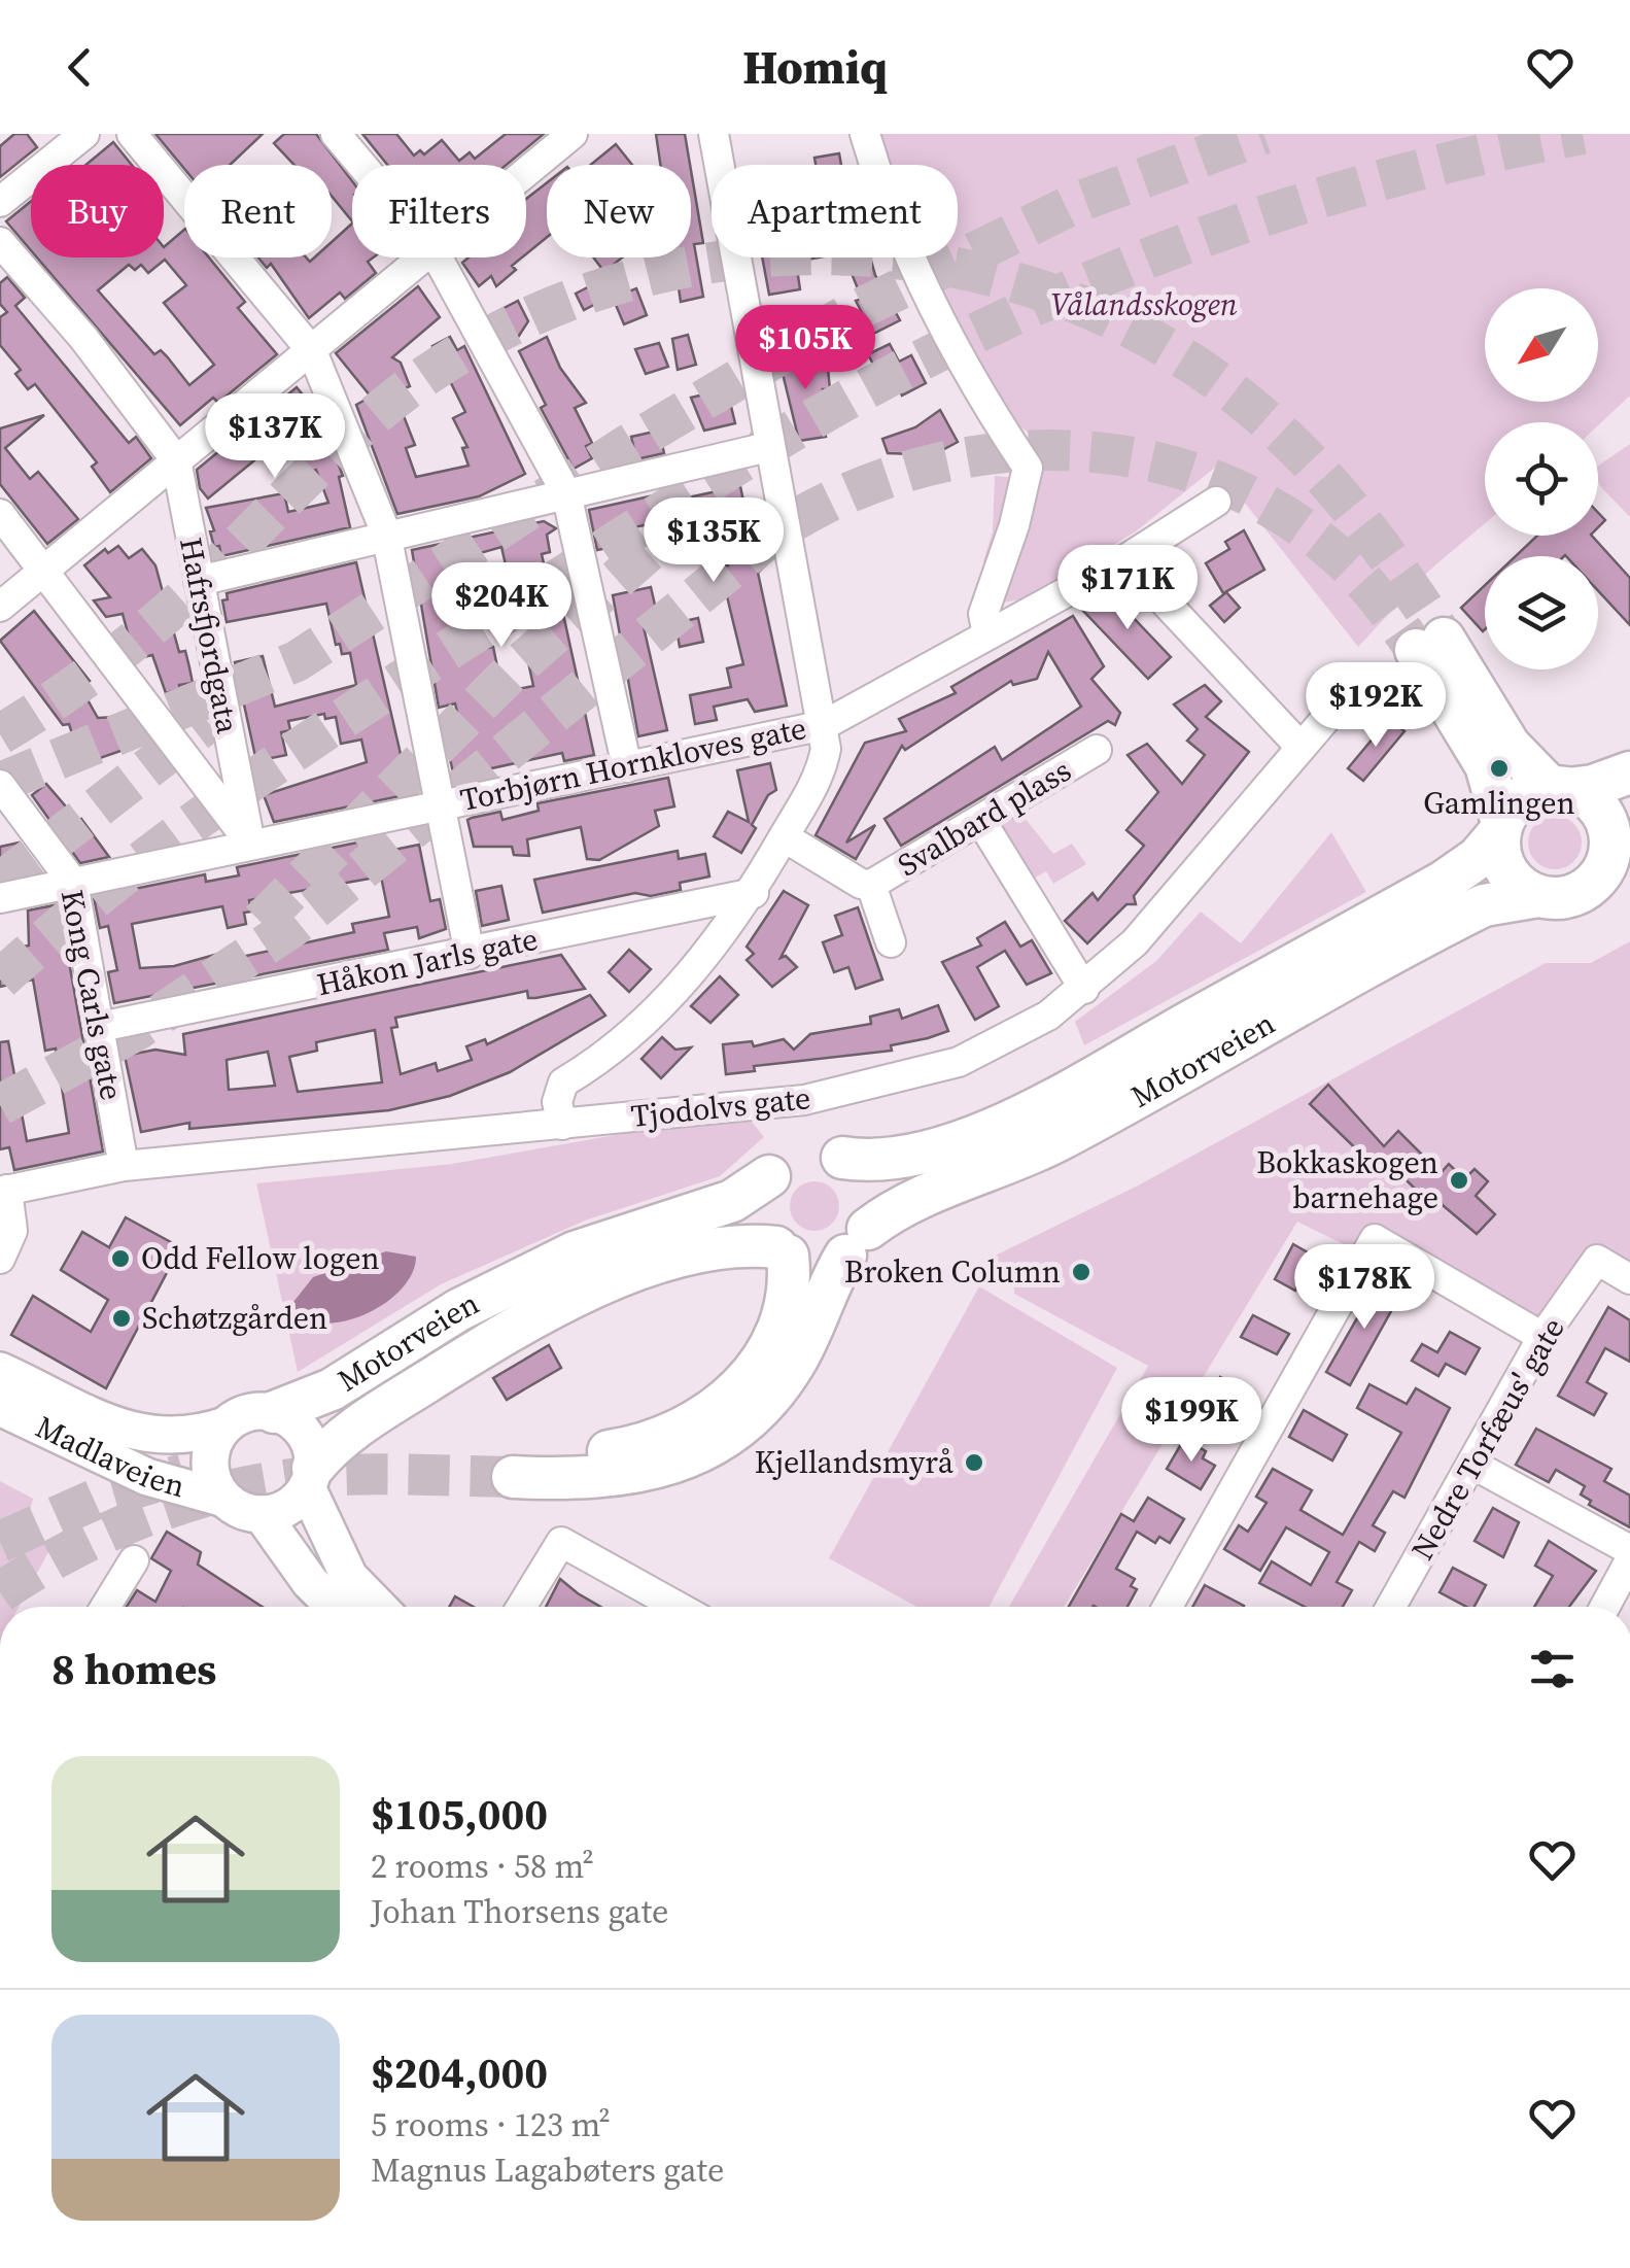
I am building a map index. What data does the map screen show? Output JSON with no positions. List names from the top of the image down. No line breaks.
{"streets":{"highway":["Motorveien"],"main road":["Madlaveien"],"street":["Hafrsfjordgata","Torbjørn Hornkloves gate","Svalbard plass","Håkon Jarls gate","Kong Carls gate","Tjodolvs gate","Nedre Torfæus' gate"]},"crossings":[["Hafrsfjordgata","Torbjørn Hornkloves gate"],["Torbjørn Hornkloves gate","Kong Carls gate"],["Håkon Jarls gate","Kong Carls gate"],["Kong Carls gate","Tjodolvs gate"],["Motorveien","Madlaveien"]],"parks":["Vålandsskogen"],"places":["Gamlingen","Bokkaskogen barnehage","Odd Fellow logen","Broken Column","Schøtzgården","Kjellandsmyrå"],"north":"bottom left","page":{"header":"Homiq","chip":["Buy","Rent","Filters","New","Apartment"],"price":["$105K","$137K","$135K","$171K","$204K","$192K","$178K","$199K"],"heading":"8 homes","list":[{"name":"$105,000","note":"2 rooms · 58 m² · Johan Thorsens gate"},{"name":"$204,000","note":"5 rooms · 123 m² · Magnus Lagabøters gate"}]}}
